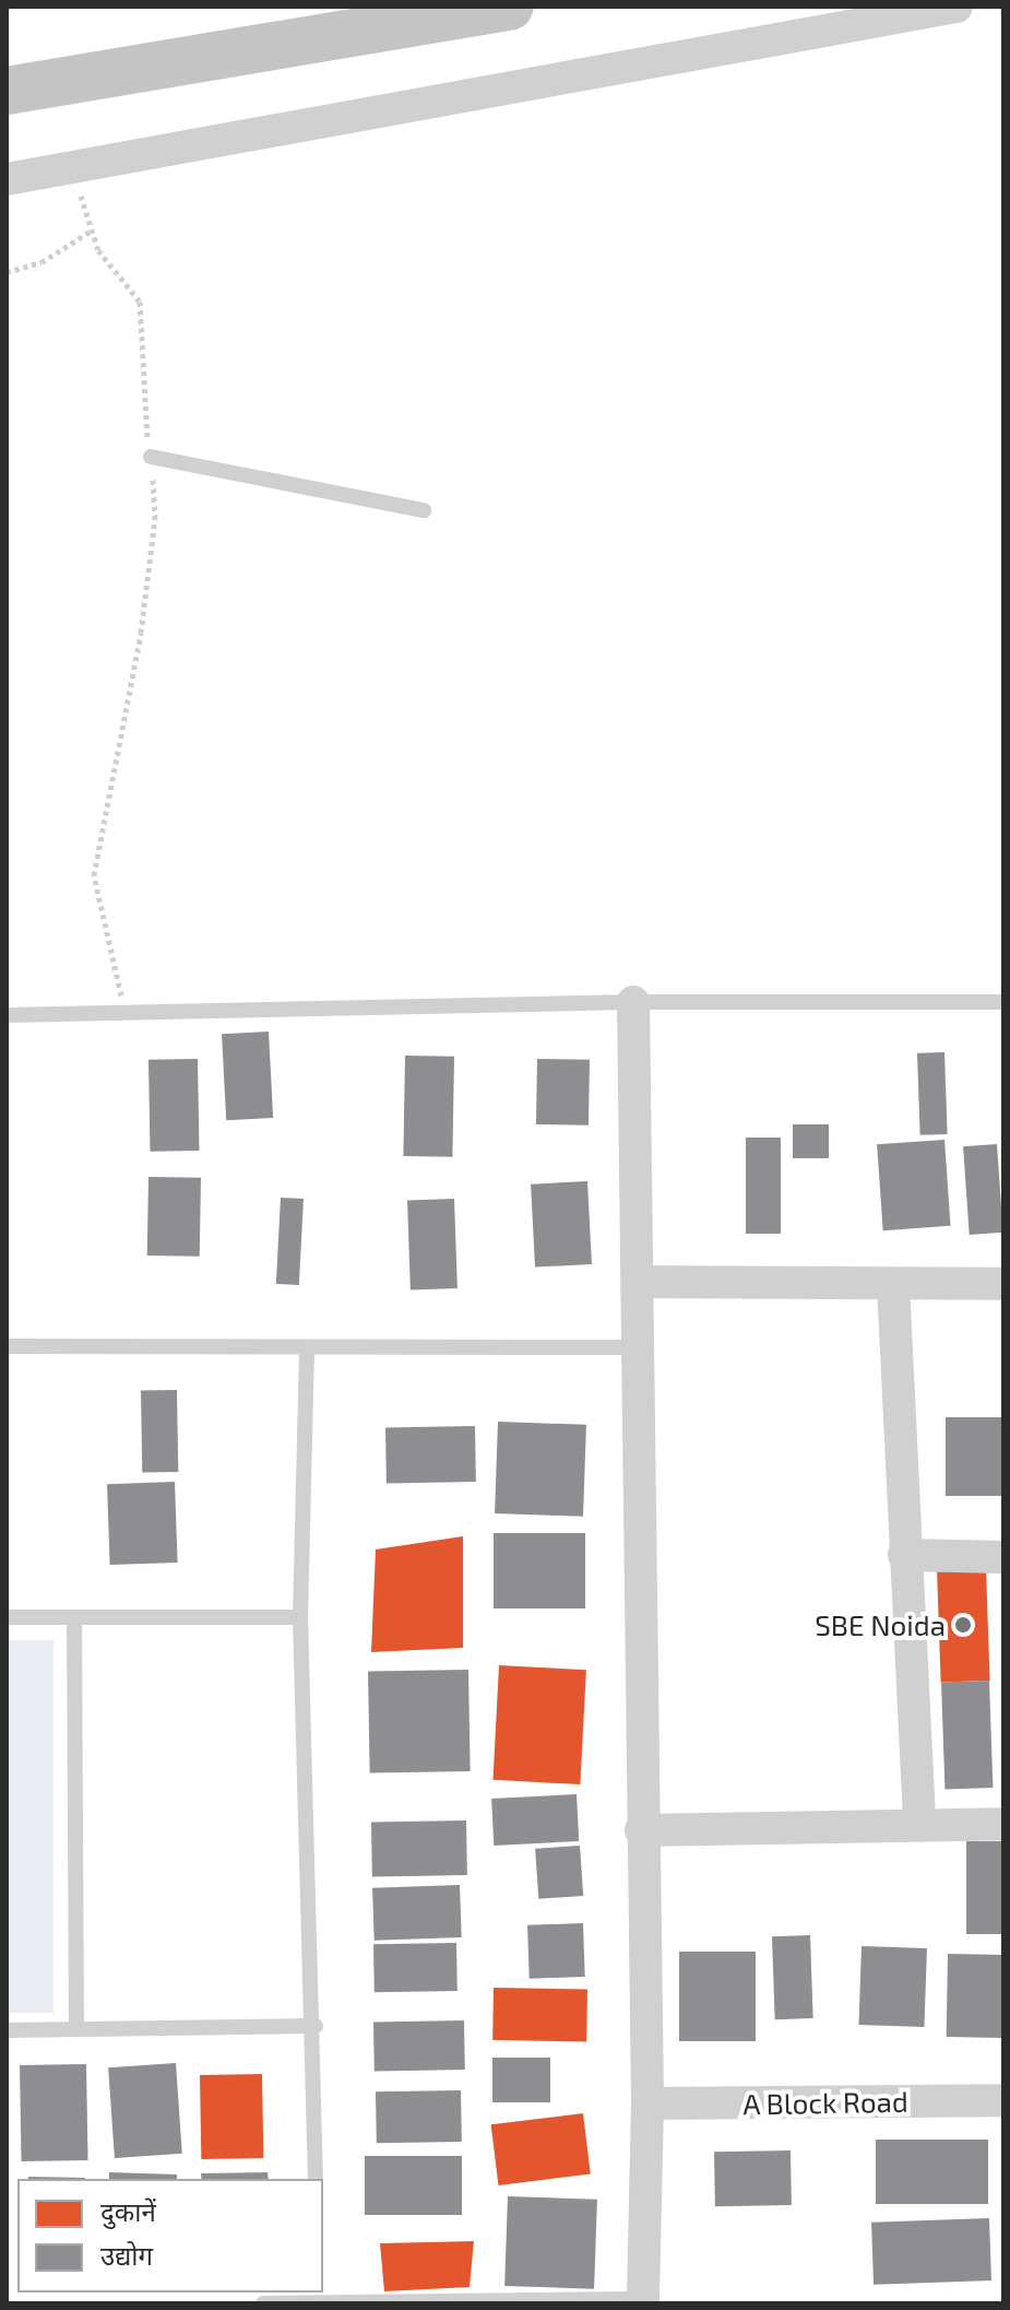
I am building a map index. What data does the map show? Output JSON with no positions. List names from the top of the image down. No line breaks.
{"streets":{"street":["A Block Road"]},"places":["SBE Noida"],"legend":["दुकानें","उद्योग"]}
